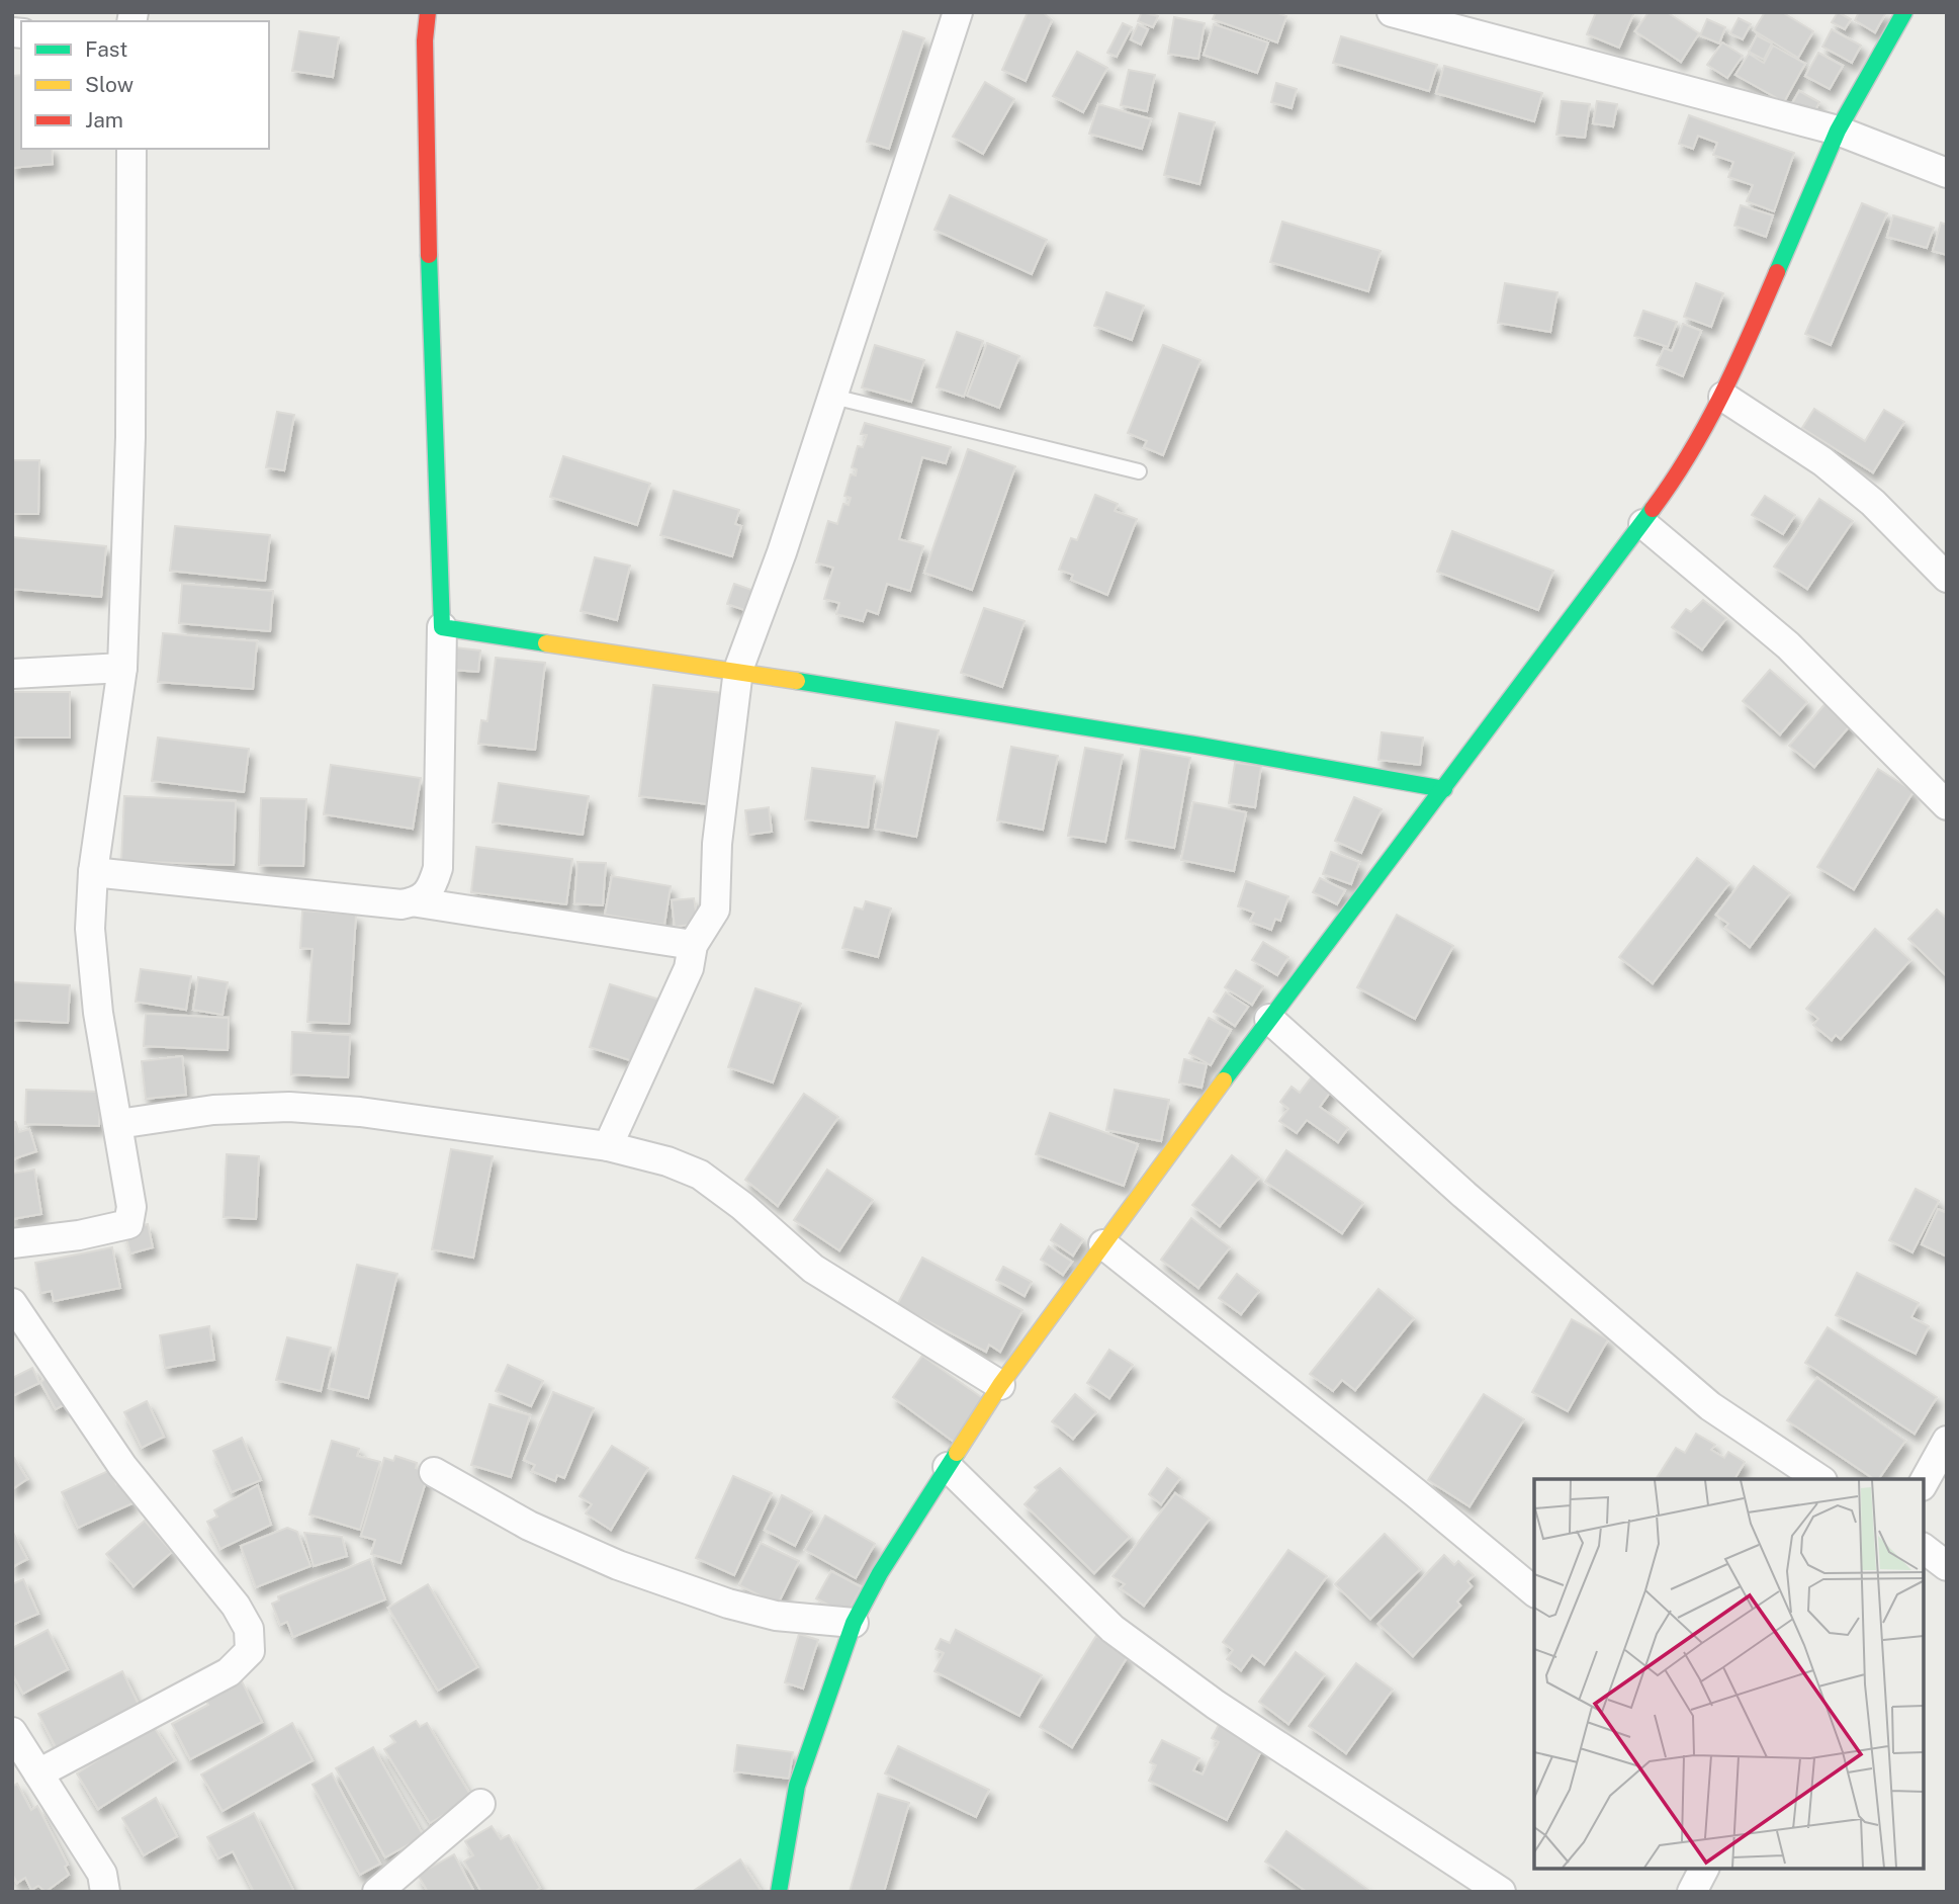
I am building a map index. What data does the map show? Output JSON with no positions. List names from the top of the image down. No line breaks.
{"legend":["Fast","Slow","Jam"]}
